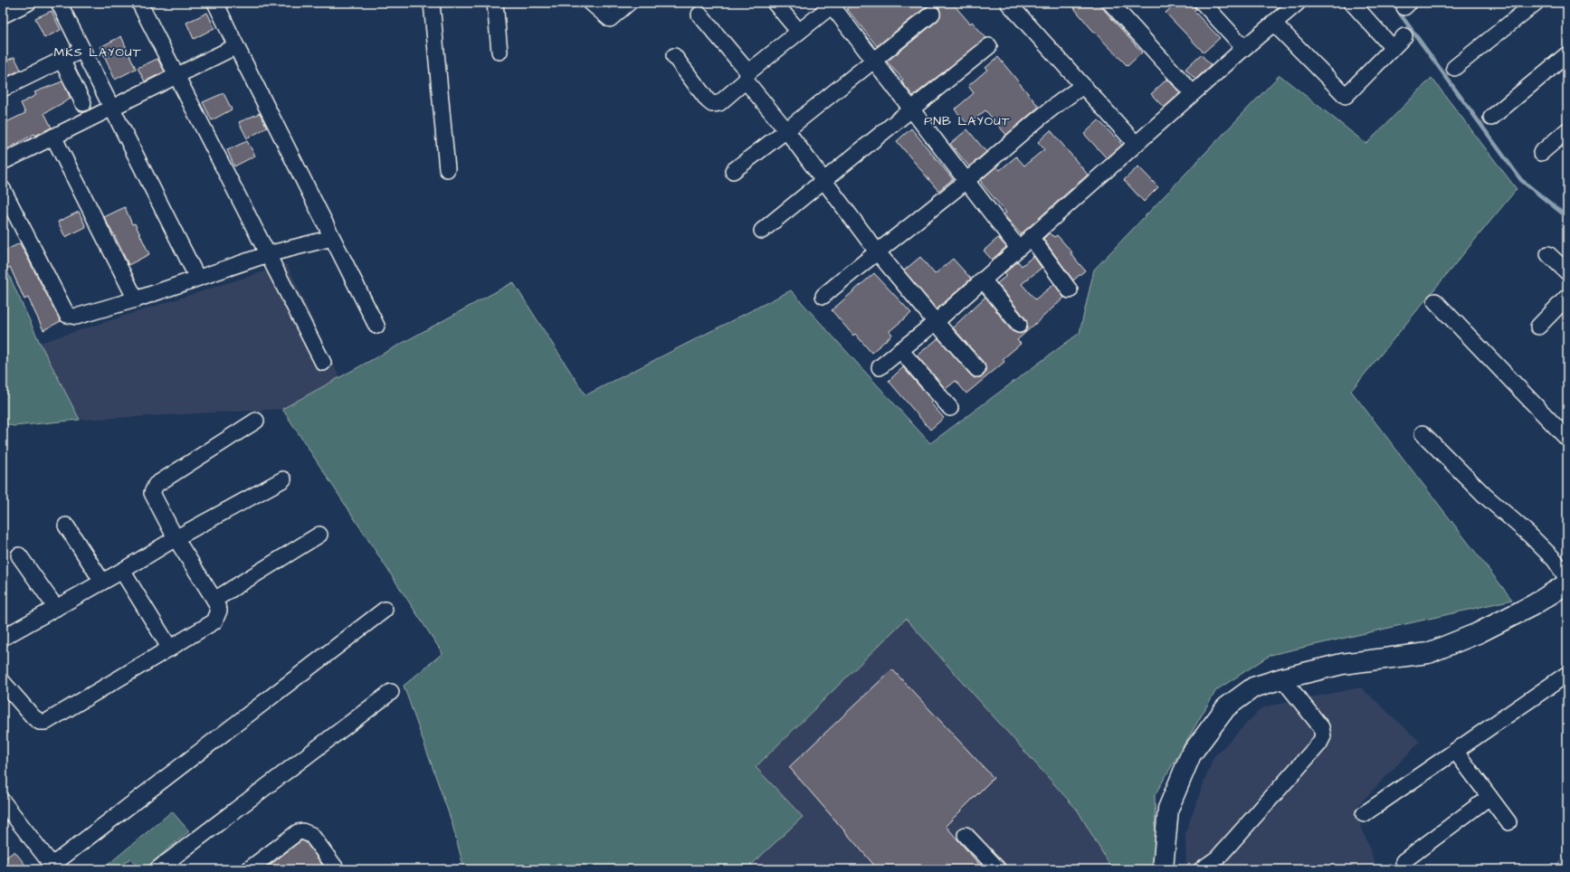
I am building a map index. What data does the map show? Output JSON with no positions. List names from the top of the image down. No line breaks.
{"districts":["MKS LAYOUT","PNB LAYOUT"]}
